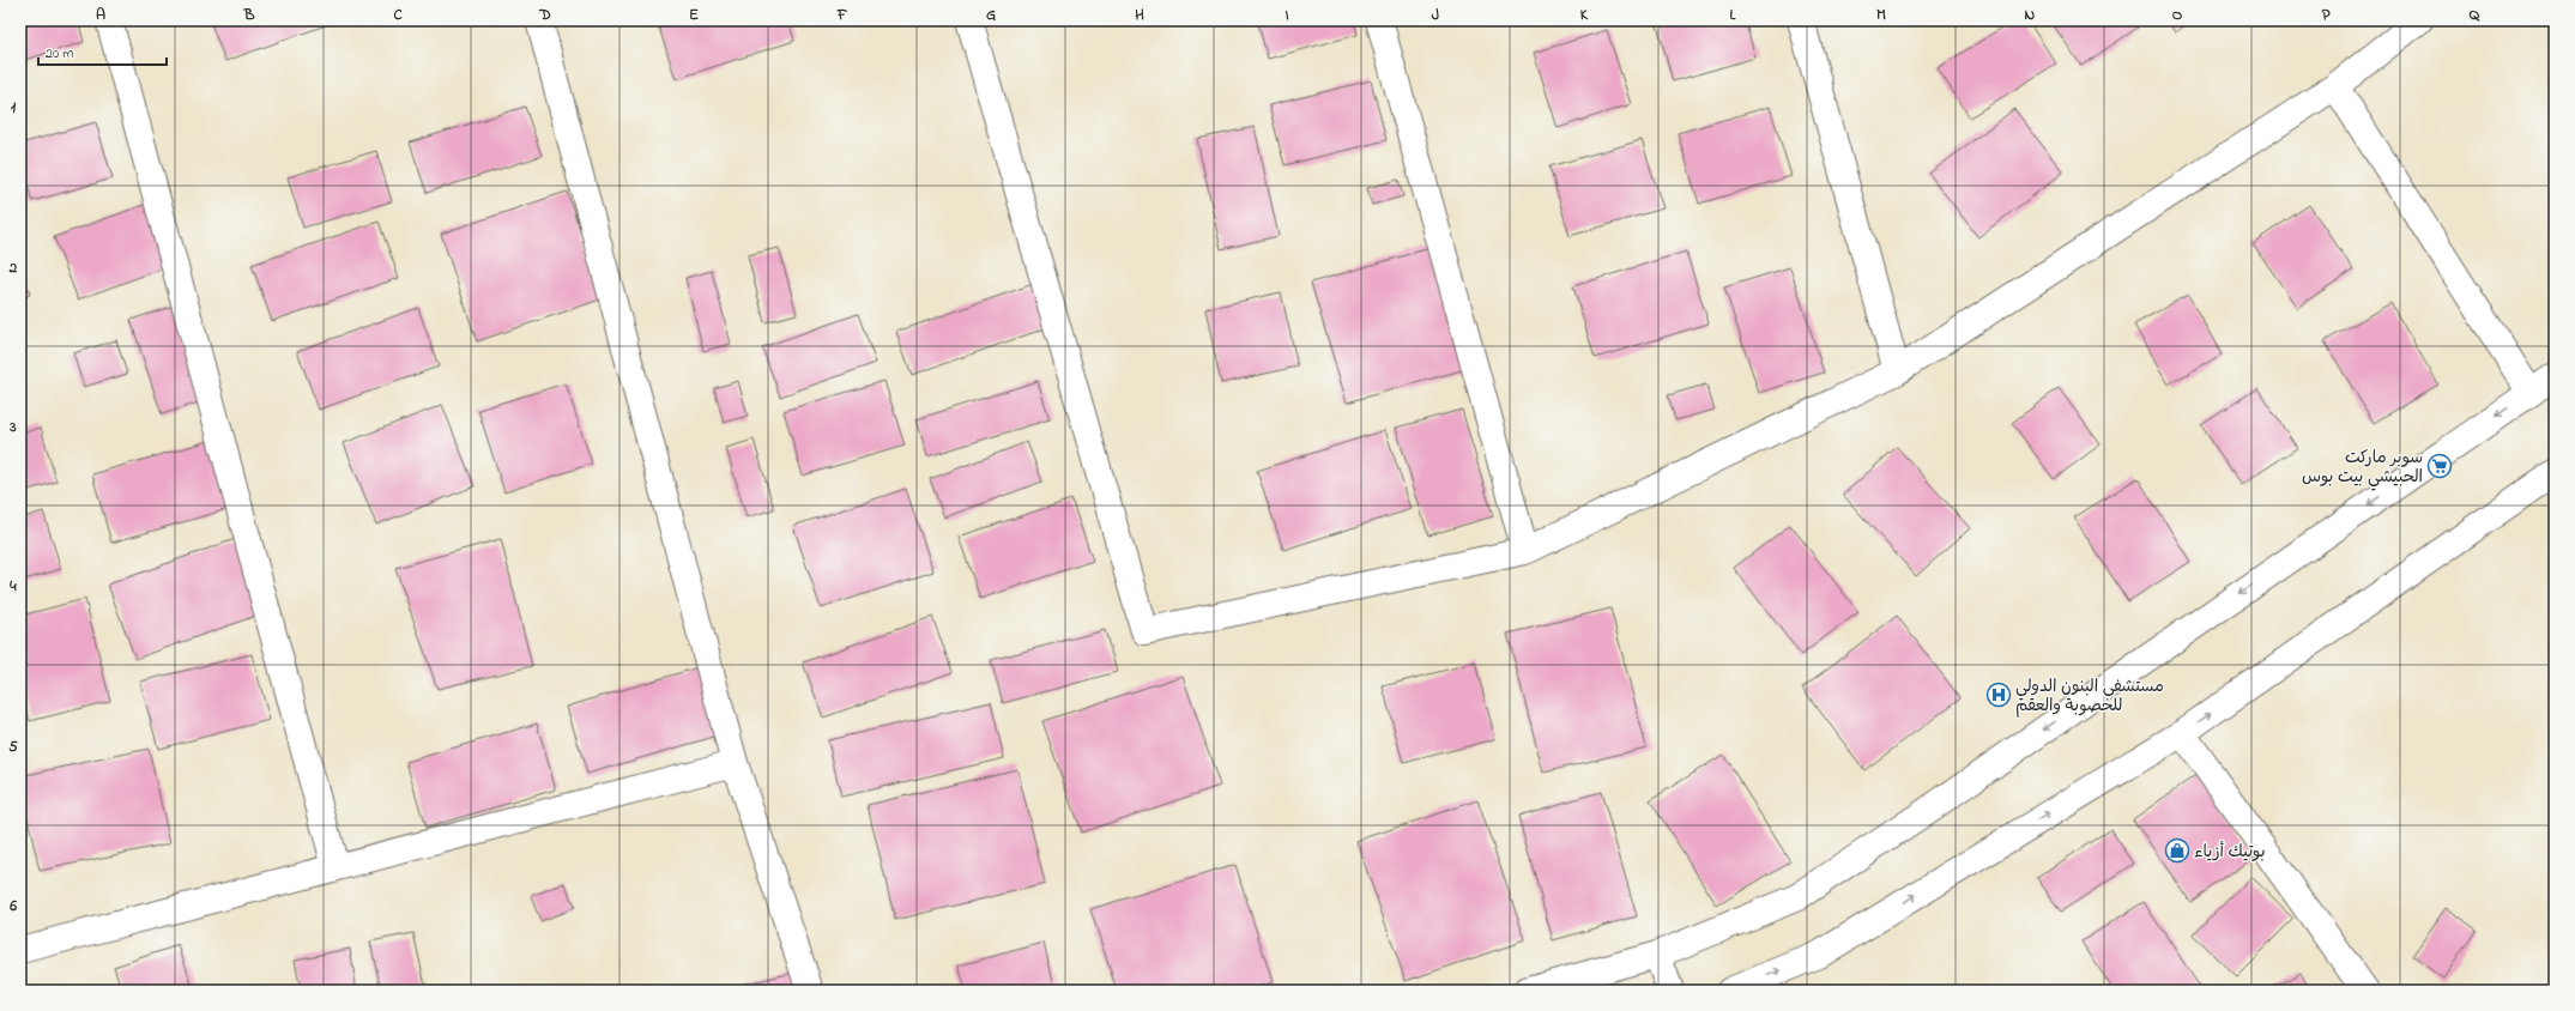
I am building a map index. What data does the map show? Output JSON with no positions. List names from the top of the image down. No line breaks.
{"places":{"supermarket":["سوبر ماركت الحبيشي بيت بوس"],"hospital":["مستشفى البنون الدولي للخصوبة والعقم"],"shop":["بوتيك أزياء"]},"scale_bar":"20 m","grid":{"columns":["A","B","C","D","E","F","G","H","I","J","K","L","M","N","O","P","Q"],"rows":["1","2","3","4","5","6"]}}
